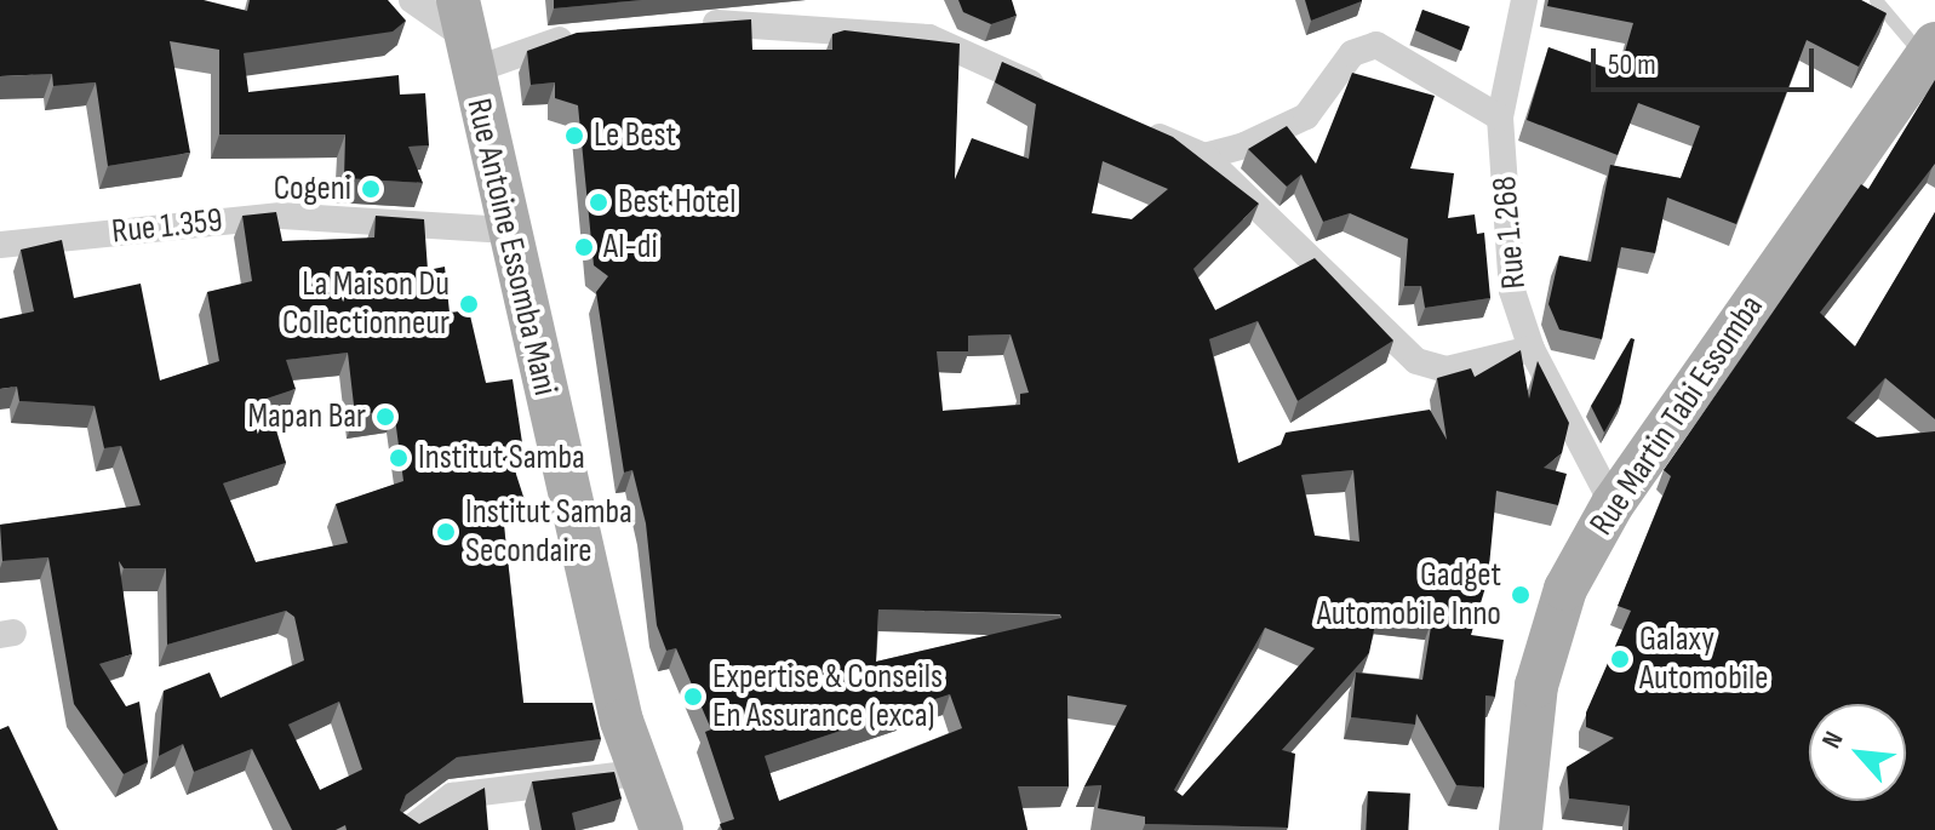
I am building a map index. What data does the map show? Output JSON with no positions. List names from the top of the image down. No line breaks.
{"streets":{"main road":["Rue Antoine Essomba Mani","Rue Martin Tabi Essomba"],"street":["Rue 1.359","Rue 1.268"]},"crossings":[["Rue 1.359","Rue Antoine Essomba Mani"],["Rue 1.268","Rue Martin Tabi Essomba"]],"places":["Le Best","Cogeni","Best Hotel","Al-di","La Maison Du Collectionneur","Mapan Bar","Institut Samba","Institut Samba Secondaire","Gadget Automobile Inno","Galaxy Automobile","Expertise & Conseils En Assurance (exca)"],"scale_bar":"50 m","north":"top left"}
